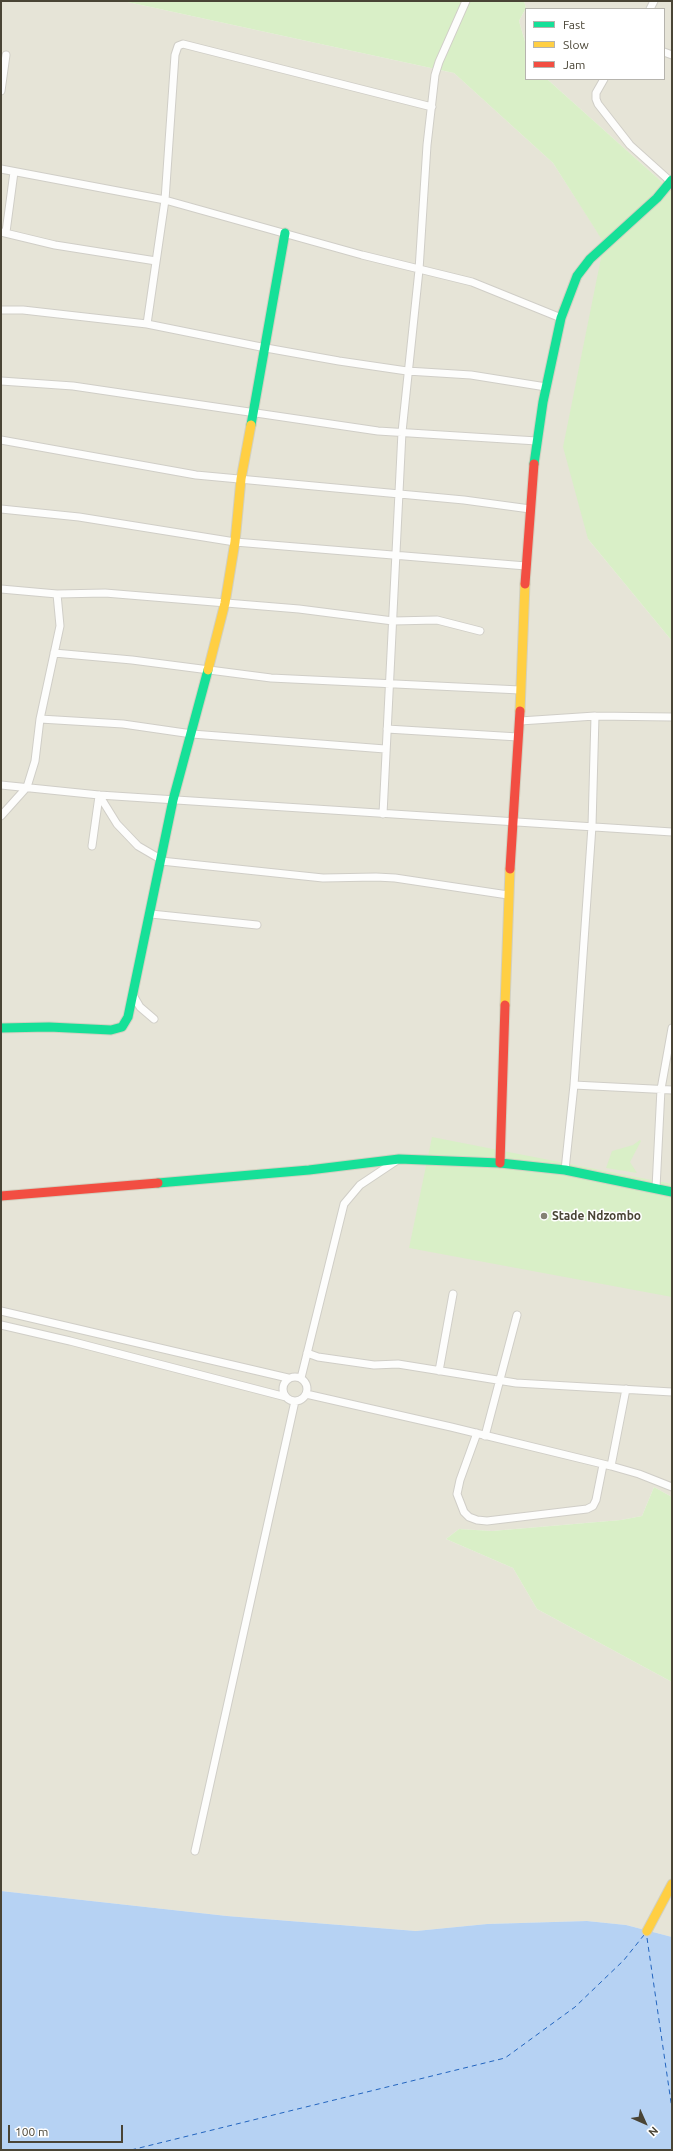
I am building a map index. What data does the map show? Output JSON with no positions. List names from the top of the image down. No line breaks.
{"places":["Stade Ndzombo"],"legend":["Fast","Slow","Jam"],"scale_bar":"100 m","north":"bottom right"}
